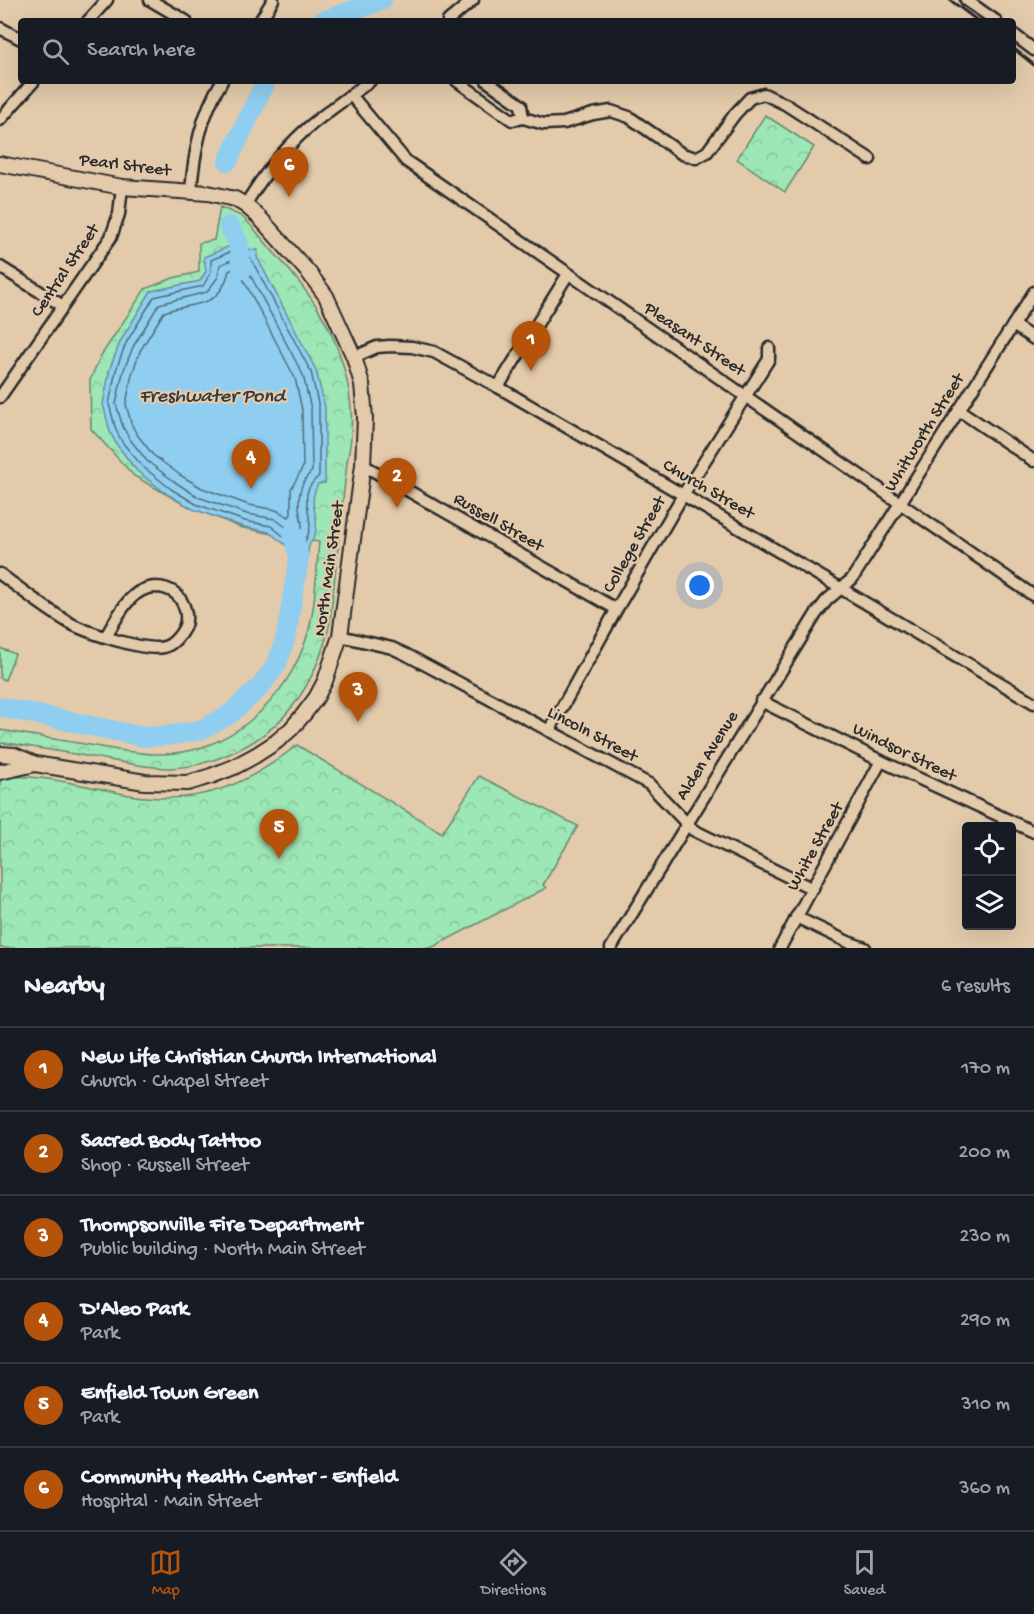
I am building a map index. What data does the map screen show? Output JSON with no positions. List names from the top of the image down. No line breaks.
{"streets":{"street":["Pearl Street","Central Street","Pleasant Street","Whitworth Street","Church Street","Russell Street","College Street","North Main Street","Lincoln Street","Windsor Street","Alden Avenue","White Street"]},"crossings":[["Pearl Street","Central Street"],["Pearl Street","North Main Street"],["Pleasant Street","Whitworth Street"],["Pleasant Street","College Street"],["Whitworth Street","Church Street"],["Whitworth Street","Alden Avenue"],["Church Street","College Street"],["Church Street","North Main Street"],["Church Street","Alden Avenue"],["Russell Street","College Street"],["Russell Street","North Main Street"],["College Street","Lincoln Street"],["North Main Street","Lincoln Street"],["Lincoln Street","Alden Avenue"],["Lincoln Street","White Street"],["Windsor Street","Alden Avenue"],["Windsor Street","White Street"]],"water":["Freshwater Pond"],"page":{"search":"Search here","pins":["6","1","4","2","3","5"],"heading":["Nearby","6 results"],"list":[{"mark":"1","name":"New Life Christian Church International","note":"Church · Chapel Street","value":"170 m"},{"mark":"2","name":"Sacred Body Tattoo","note":"Shop · Russell Street","value":"200 m"},{"mark":"3","name":"Thompsonville Fire Department","note":"Public building · North Main Street","value":"230 m"},{"mark":"4","name":"D'Aleo Park","note":"Park","value":"290 m"},{"mark":"5","name":"Enfield Town Green","note":"Park","value":"310 m"},{"mark":"6","name":"Community Health Center - Enfield","note":"Hospital · Main Street","value":"360 m"}],"nav":["Map","Directions","Saved"]}}
